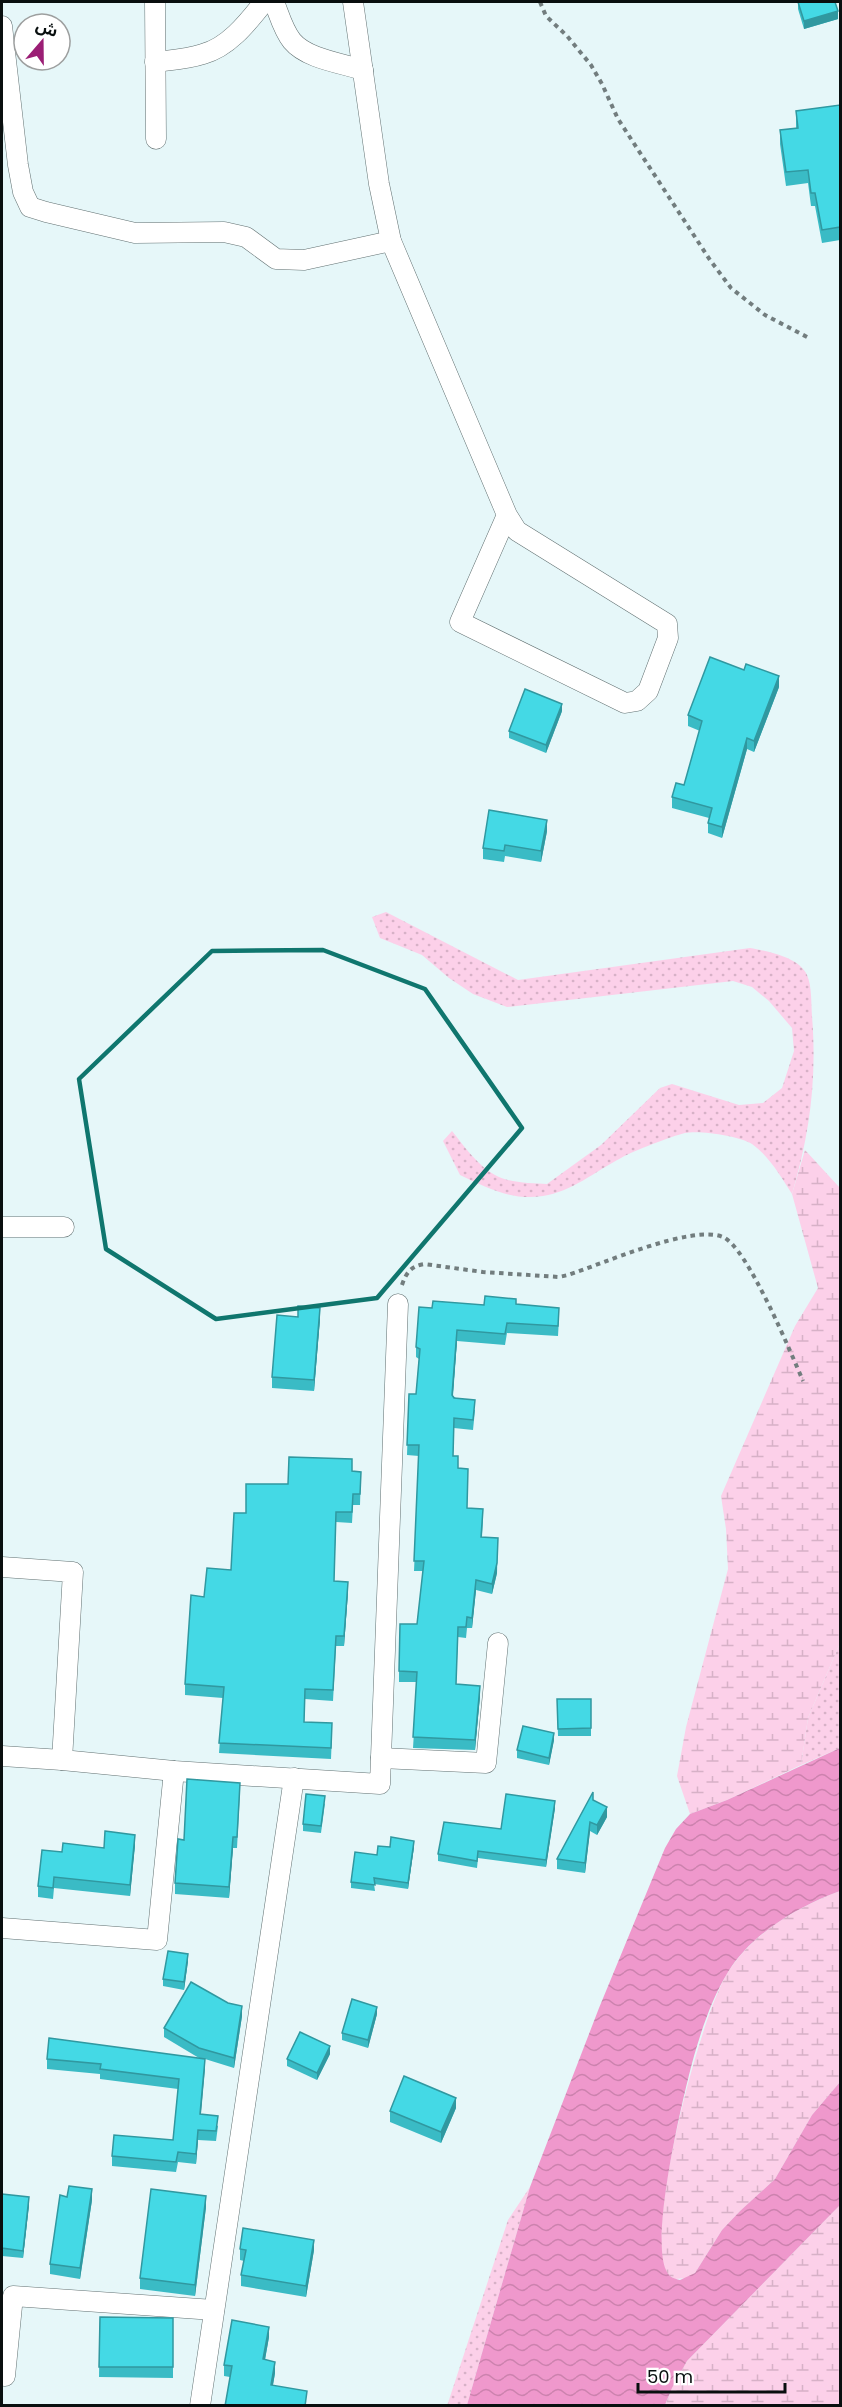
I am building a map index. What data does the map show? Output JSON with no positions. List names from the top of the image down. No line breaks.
{"scale_bar":"50 m","north":"top"}
